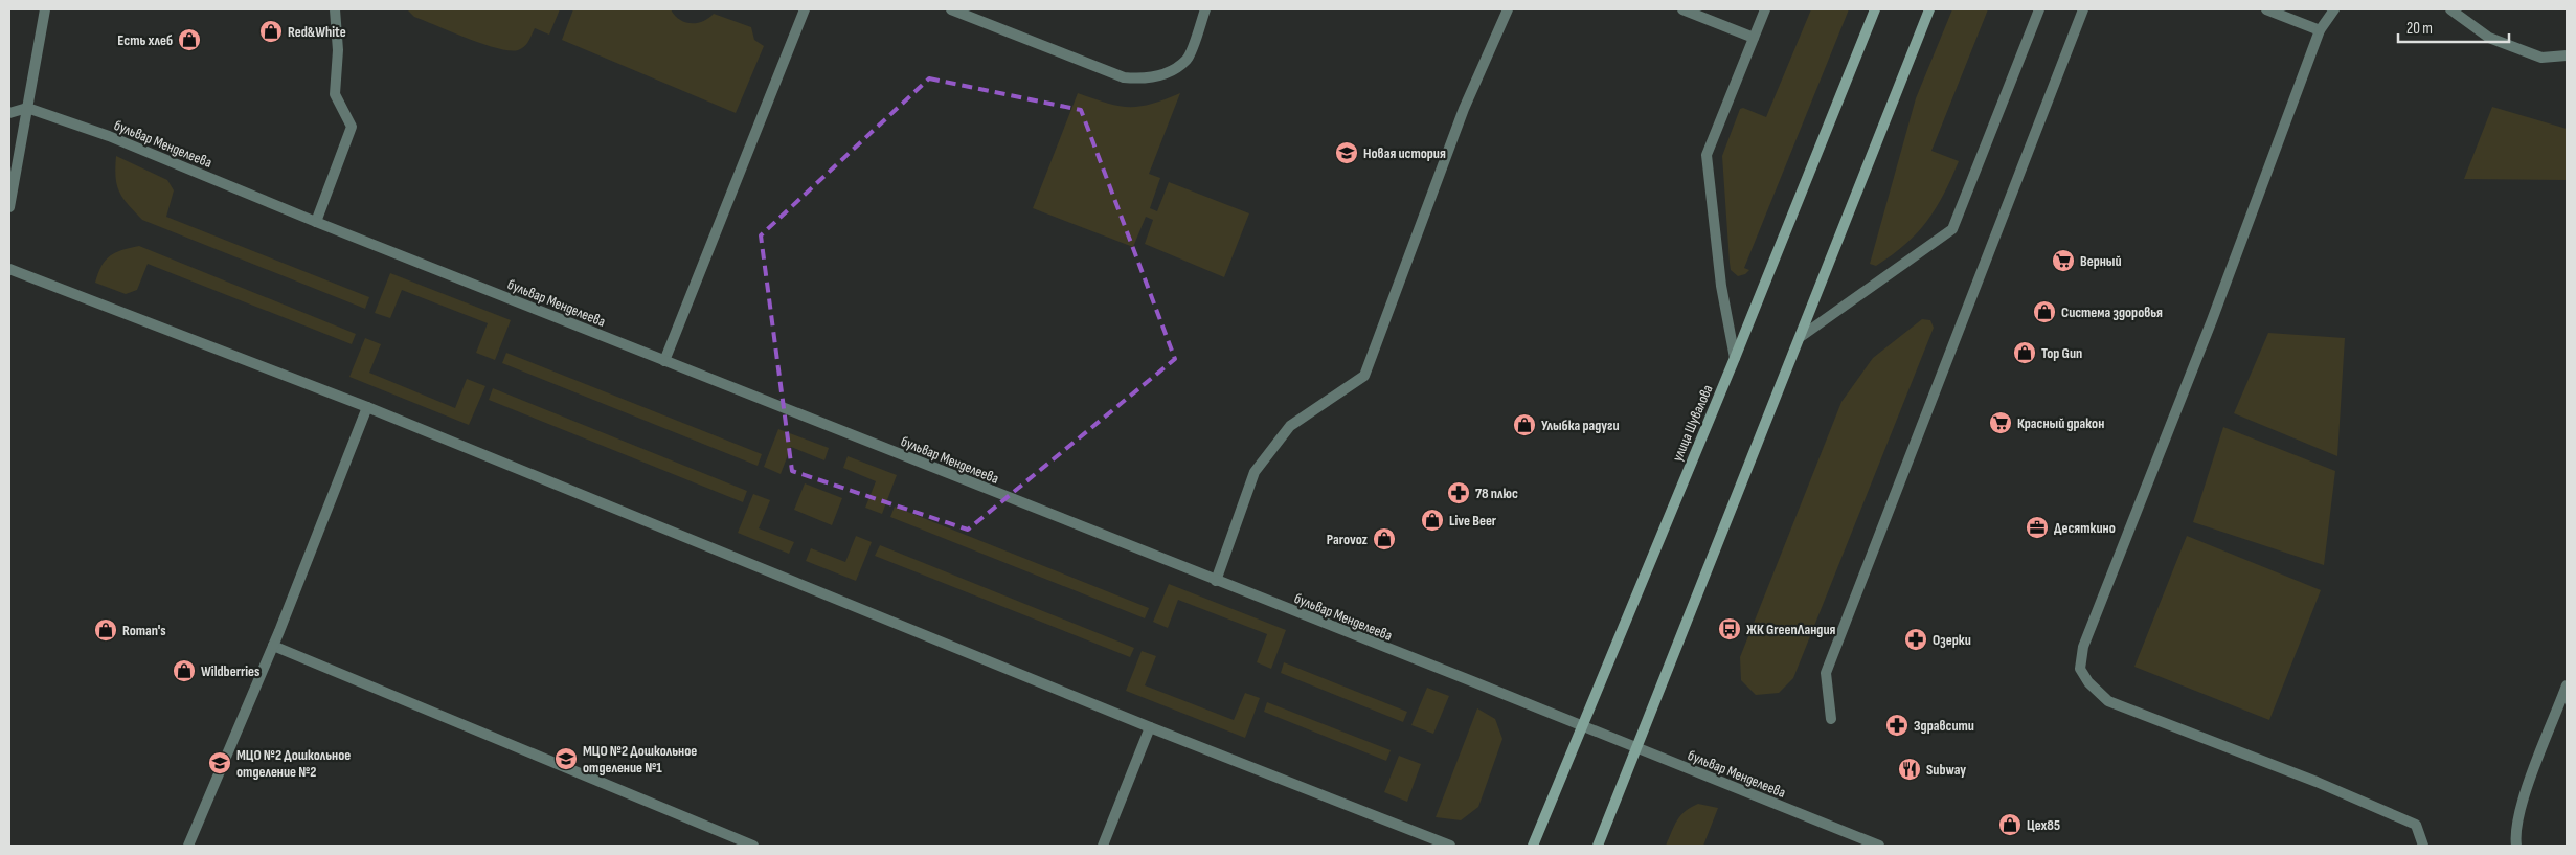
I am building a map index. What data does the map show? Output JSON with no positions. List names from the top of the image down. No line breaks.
{"streets":{"street":["бульвар Менделеева","улица Шувалова"]},"crossings":[["бульвар Менделеева","улица Шувалова"]],"places":{"shop":["Red&White","Есть хлеб","Система здоровья","Top Gun","Улыбка радуги","Live Beer","Parovoz","Roman's","Wildberries","Цех85"],"school or university":["Новая история","МЦО №2 Дошкольное отделение №1","МЦО №2 Дошкольное отделение №2"],"supermarket":["Верный","Красный дракон"],"pharmacy":["78 плюс","Озерки","Здравсити"],"office":["Десяткино"],"bus stop":["ЖК GreenЛандия"],"restaurant":["Subway"]},"scale_bar":"20 m"}
